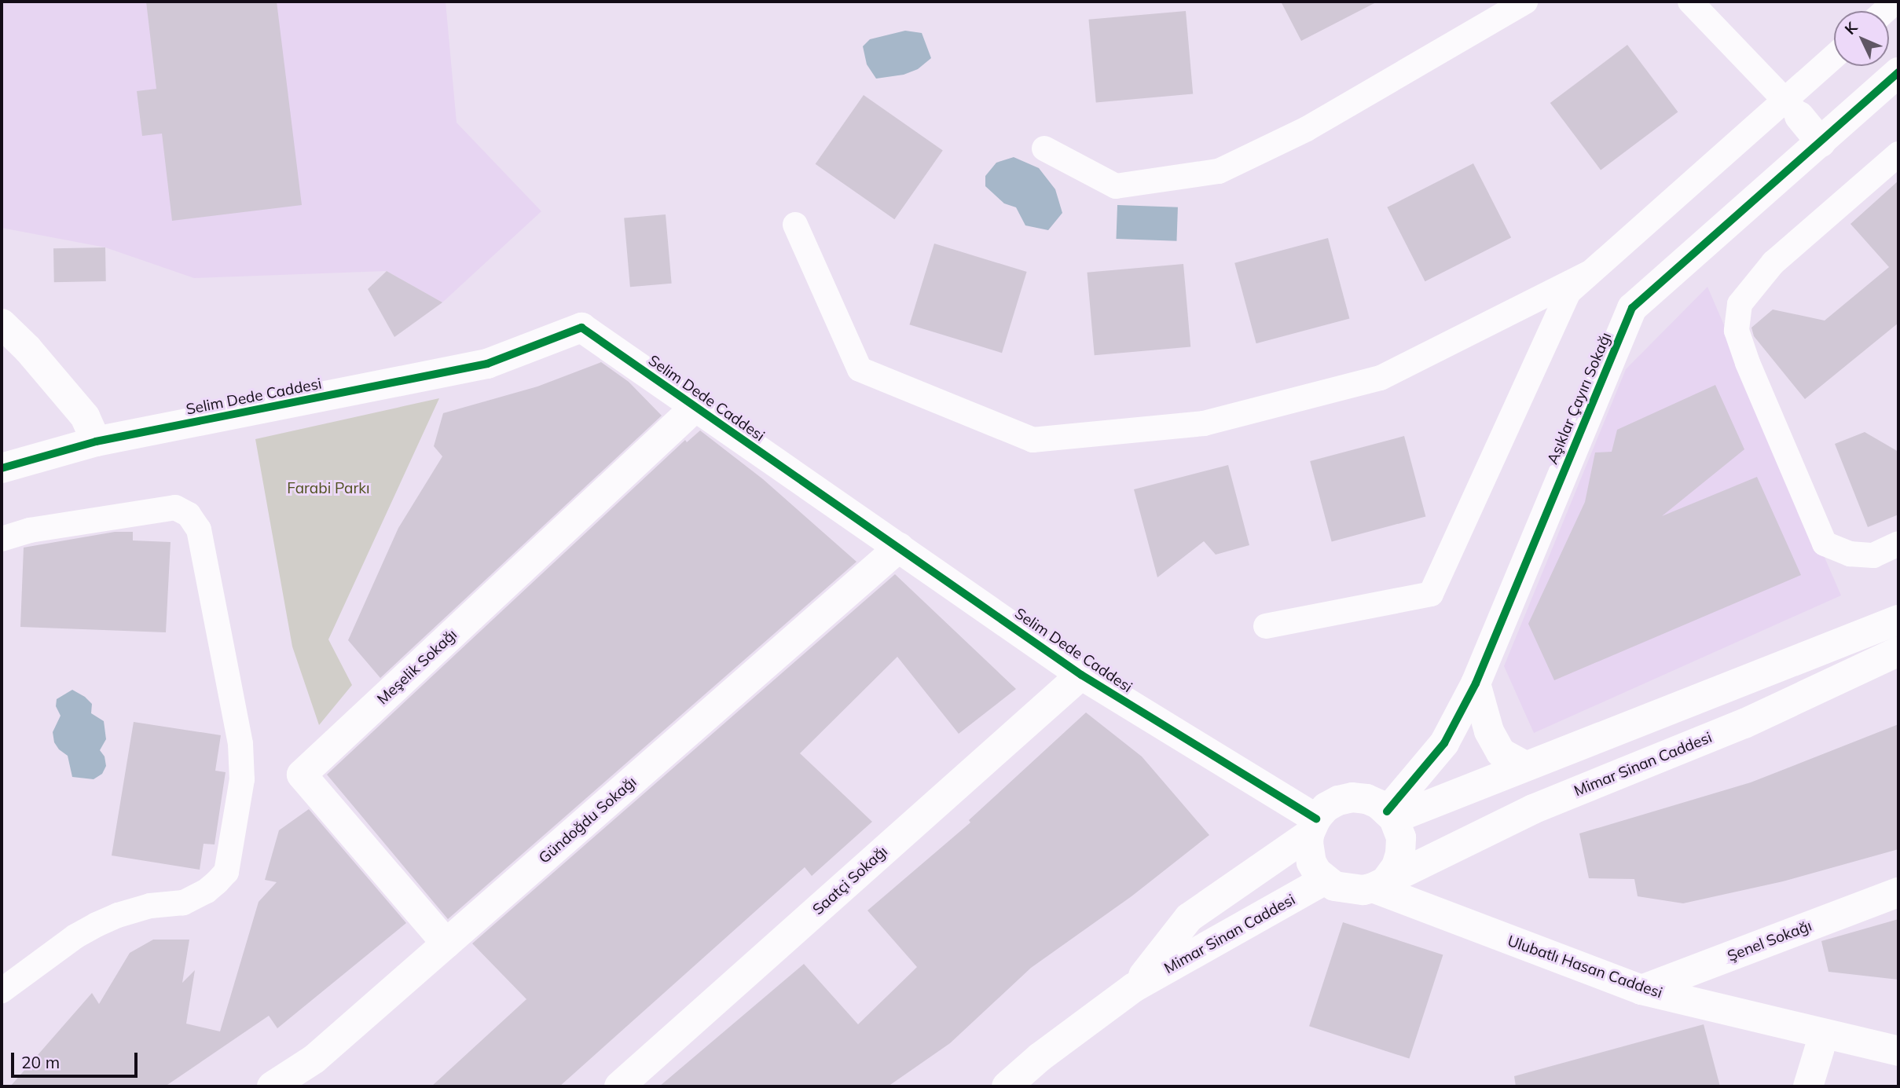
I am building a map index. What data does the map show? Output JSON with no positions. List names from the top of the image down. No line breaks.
{"streets":{"street":["Selim Dede Caddesi","Aşıklar Çayırı Sokağı","Meşelik Sokağı","Mimar Sinan Caddesi","Gündoğdu Sokağı","Saatçi Sokağı","Şenel Sokağı","Ulubatlı Hasan Caddesi"]},"crossings":[["Selim Dede Caddesi","Aşıklar Çayırı Sokağı"],["Selim Dede Caddesi","Meşelik Sokağı"],["Selim Dede Caddesi","Mimar Sinan Caddesi"],["Selim Dede Caddesi","Gündoğdu Sokağı"],["Selim Dede Caddesi","Saatçi Sokağı"],["Selim Dede Caddesi","Ulubatlı Hasan Caddesi"],["Aşıklar Çayırı Sokağı","Mimar Sinan Caddesi"],["Aşıklar Çayırı Sokağı","Ulubatlı Hasan Caddesi"],["Meşelik Sokağı","Gündoğdu Sokağı"],["Mimar Sinan Caddesi","Ulubatlı Hasan Caddesi"],["Şenel Sokağı","Ulubatlı Hasan Caddesi"]],"parks":["Farabi Parkı"],"scale_bar":"20 m","north":"top left"}
